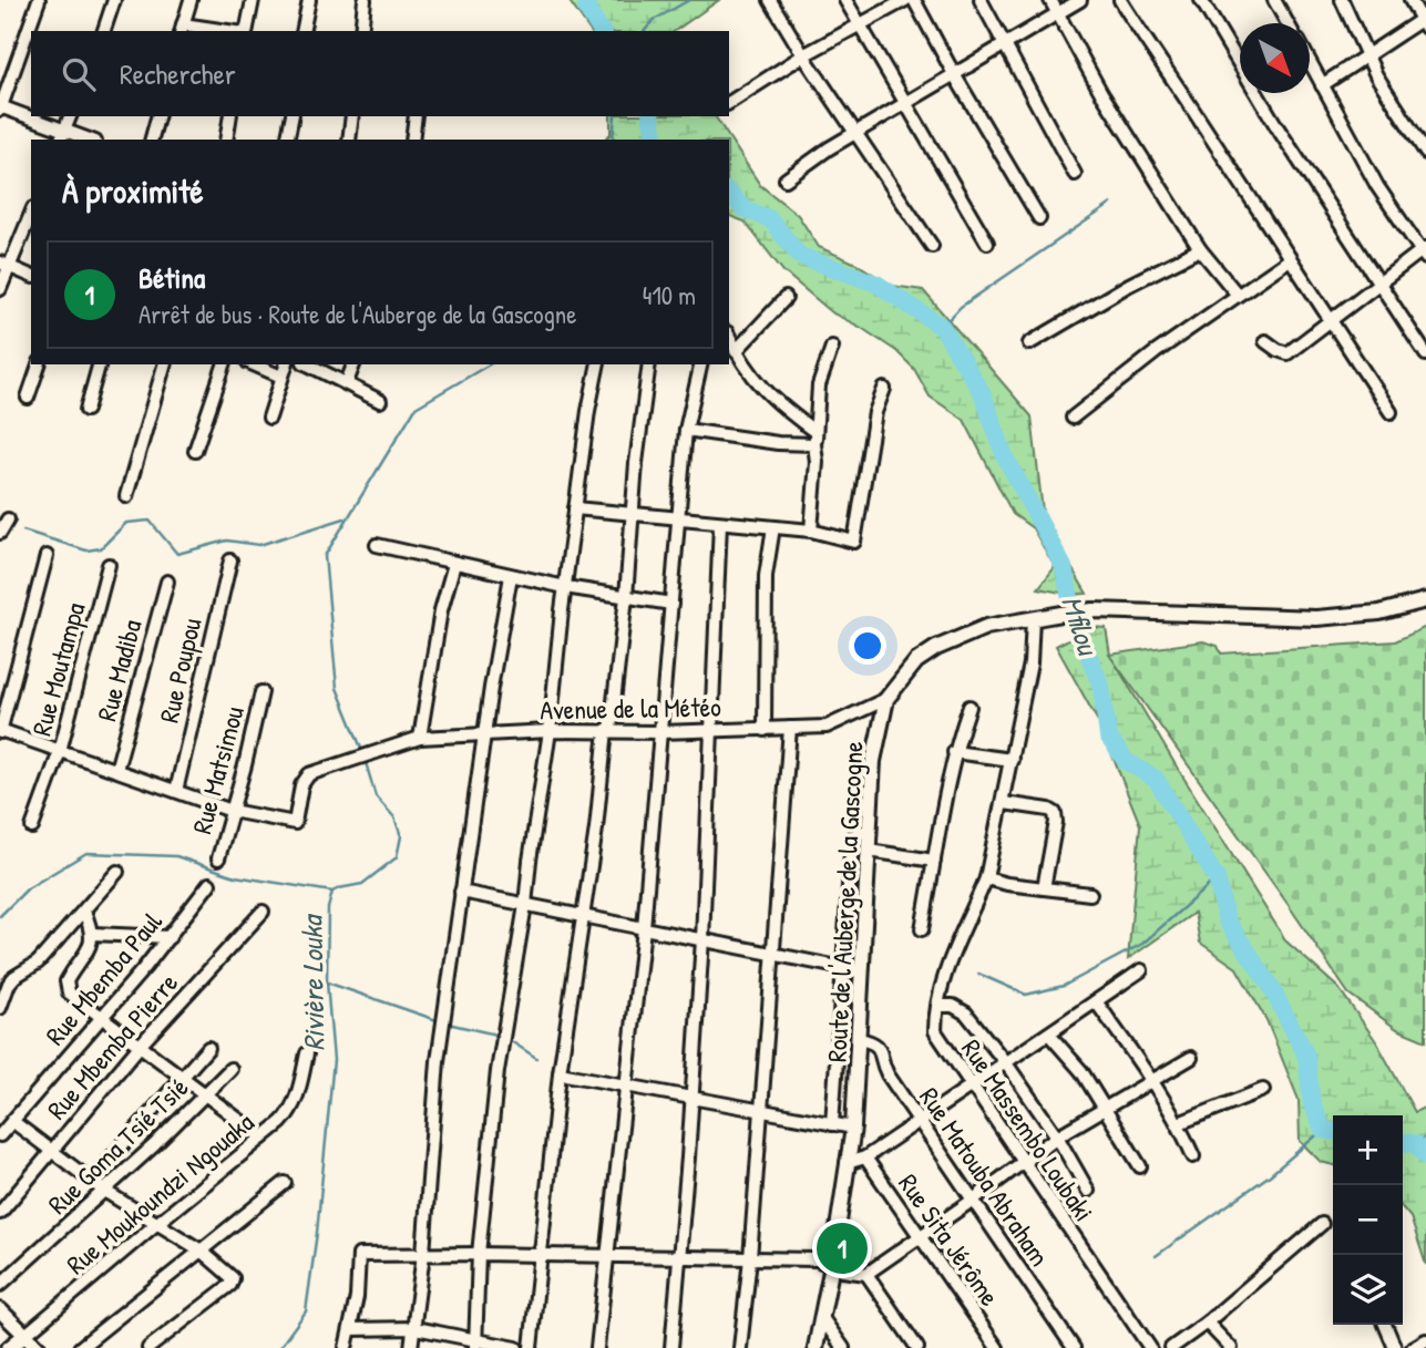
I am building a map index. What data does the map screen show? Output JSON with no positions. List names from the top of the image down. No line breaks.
{"streets":{"street":["Rue Moutampa","Rue Madiba","Rue Poupou","Avenue de la Météo","Rue Matsimou","Route de l'Auberge de la Gascogne","Rue Mbemba Paul","Rue Mbemba Pierre","Rue Massembo Loubaki","Rue Goma Tsié Tsié","Rue Matouba Abraham","Rue Moukoundzi Ngouaka","Rue Sita Jérôme"]},"crossings":[["Avenue de la Météo","Rue Matsimou"],["Avenue de la Météo","Route de l'Auberge de la Gascogne"],["Route de l'Auberge de la Gascogne","Rue Massembo Loubaki"],["Route de l'Auberge de la Gascogne","Rue Matouba Abraham"]],"water":["Mfilou","Rivière Louka"],"north":"bottom right","page":{"search":"Rechercher","heading":"À proximité","list":[{"mark":"1","name":"Bétina","note":"Arrêt de bus · Route de l'Auberge de la Gascogne","value":"410 m"}],"map_buttons":["+","−"],"pins":"1"}}
